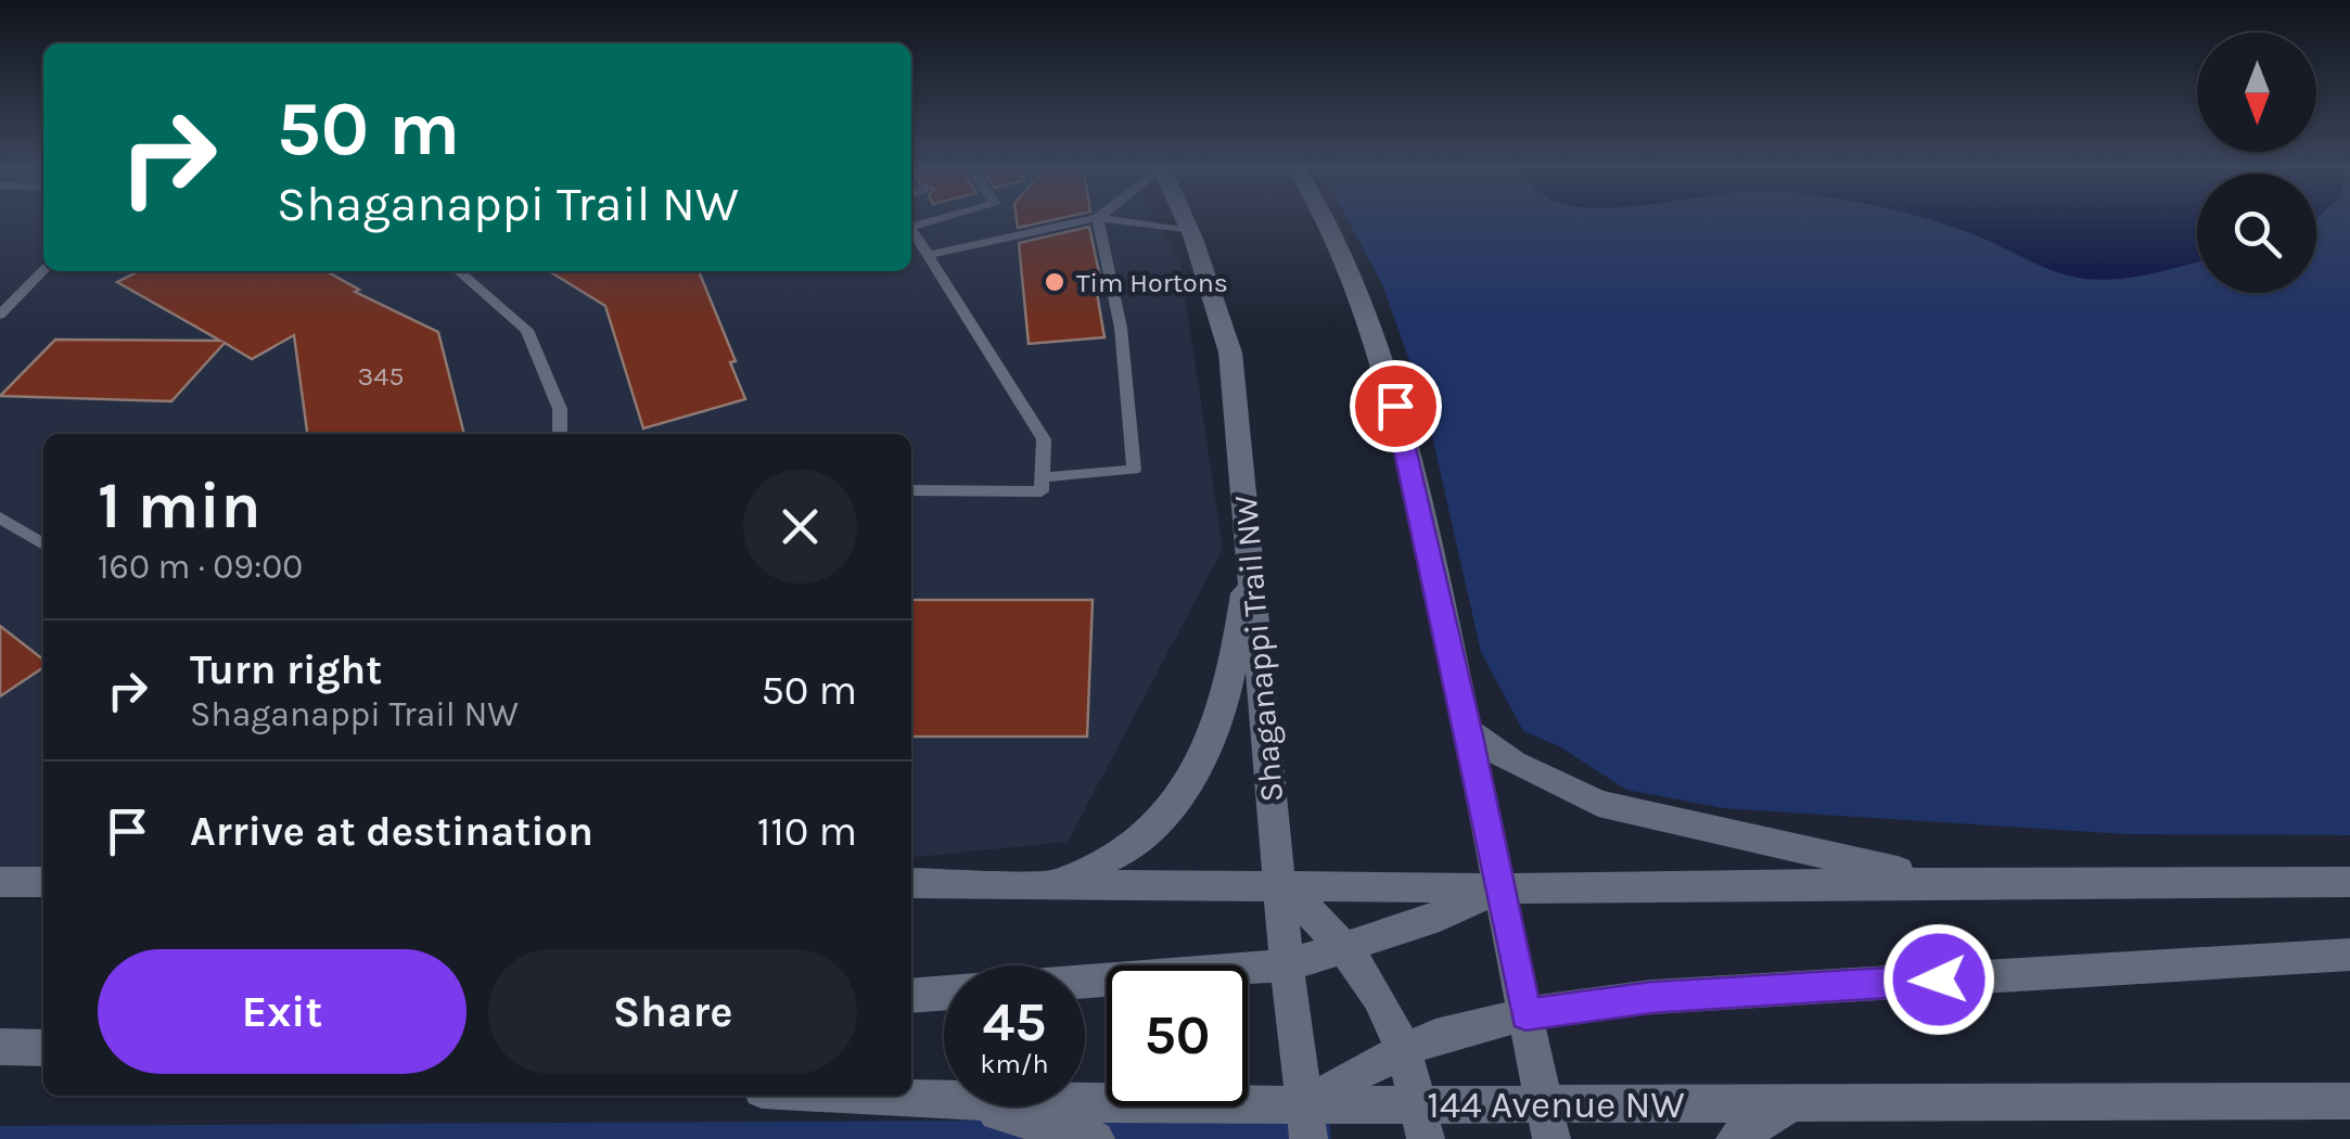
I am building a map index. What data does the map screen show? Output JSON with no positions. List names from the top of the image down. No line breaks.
{"streets":{"main road":["Shaganappi Trail NW","144 Avenue NW"]},"crossings":[["Shaganappi Trail NW","144 Avenue NW"]],"places":["Tim Hortons"],"house_numbers":["345"],"north":"bottom","page":{"turn":["50 m","Shaganappi Trail NW"],"heading":["1 min","160 m · 09:00"],"list":[{"name":"Turn right","note":"Shaganappi Trail NW","value":"50 m"},{"name":"Arrive at destination","value":"110 m"}],"buttons":["Exit","Share"],"speed":"45 km/h","limit":"50"}}
